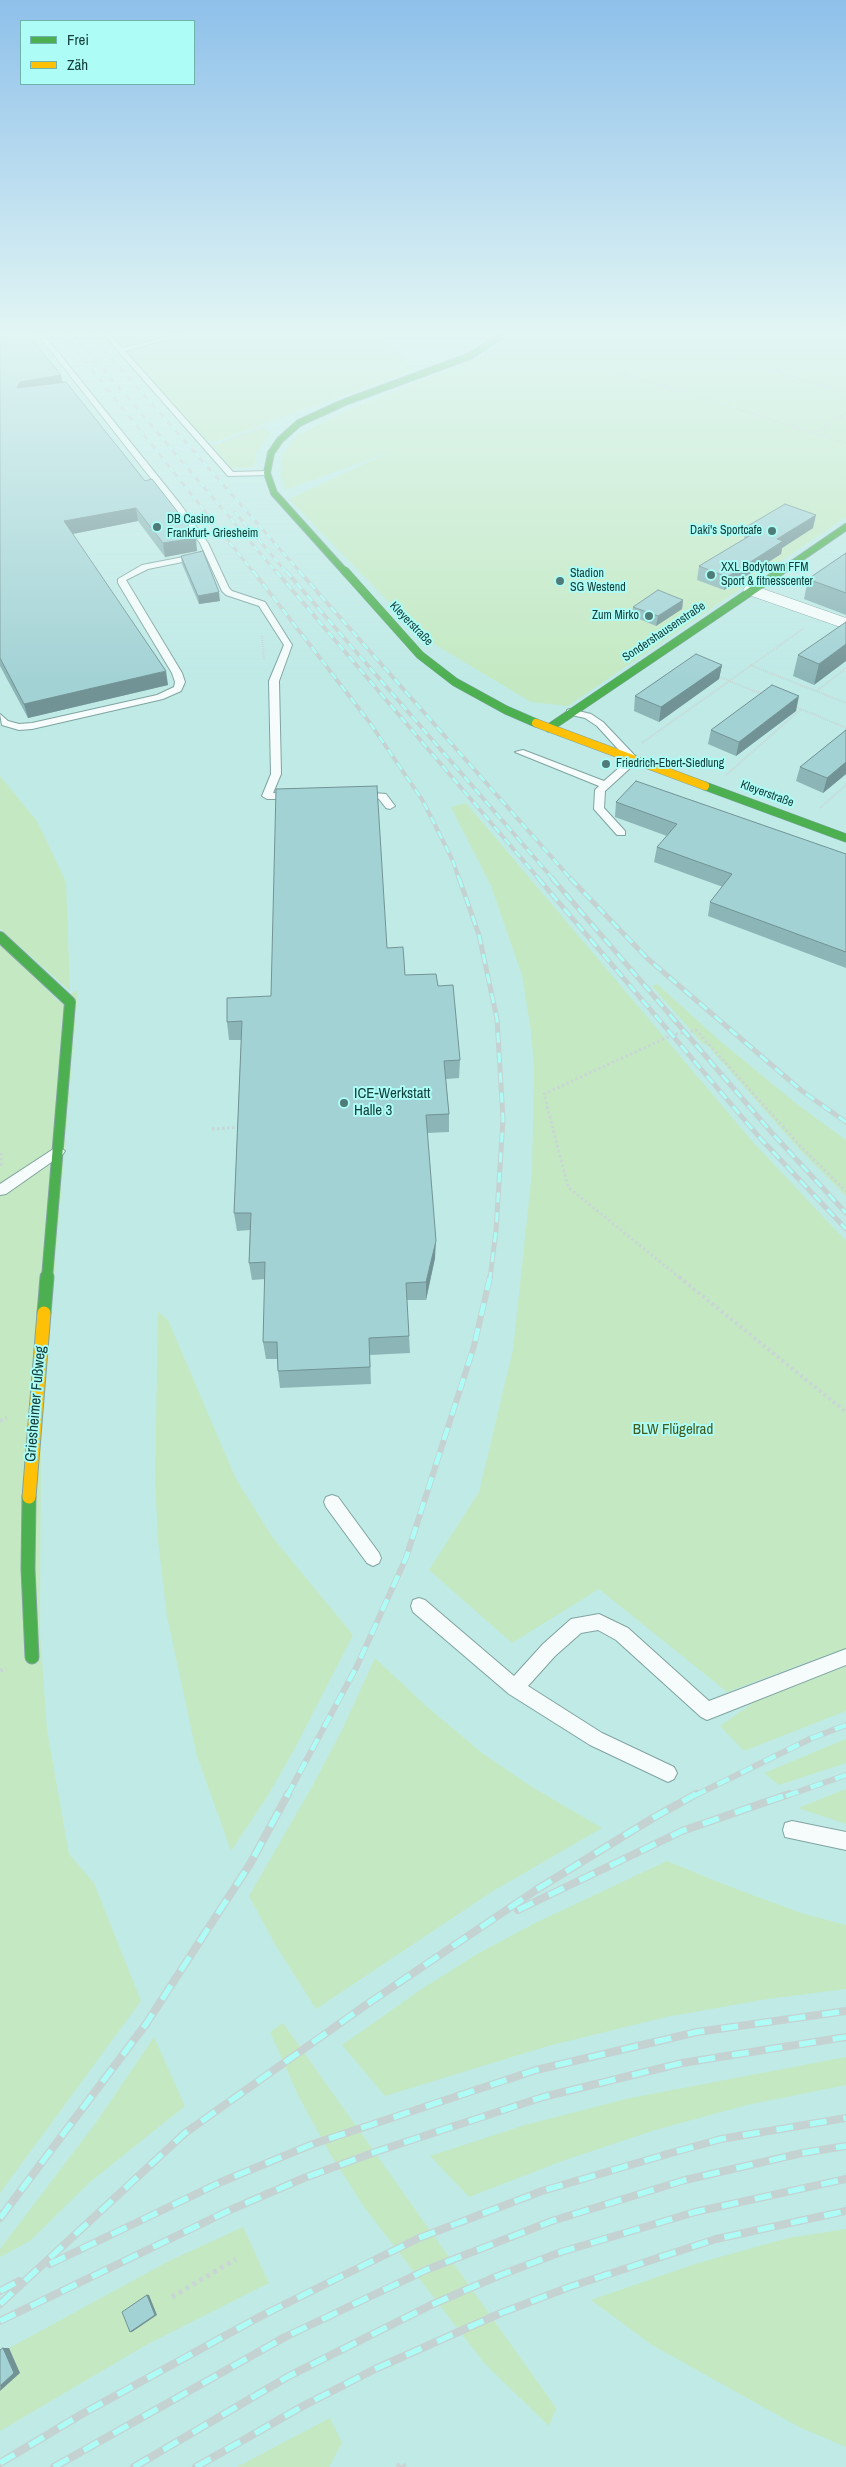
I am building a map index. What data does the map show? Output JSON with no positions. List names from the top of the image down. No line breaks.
{"streets":{"street":["Kleyerstraße","Sondershausenstraße","Griesheimer Fußweg"]},"crossings":[["Kleyerstraße","Sondershausenstraße"]],"parks":["BLW Flügelrad"],"places":["DB Casino Frankfurt- Griesheim","Daki's Sportcafe","XXL Bodytown FFM Sport & fitnesscenter","Stadion SG Westend","Zum Mirko","Friedrich-Ebert-Siedlung","ICE-Werkstatt Halle 3"],"legend":["Frei","Zäh"]}
